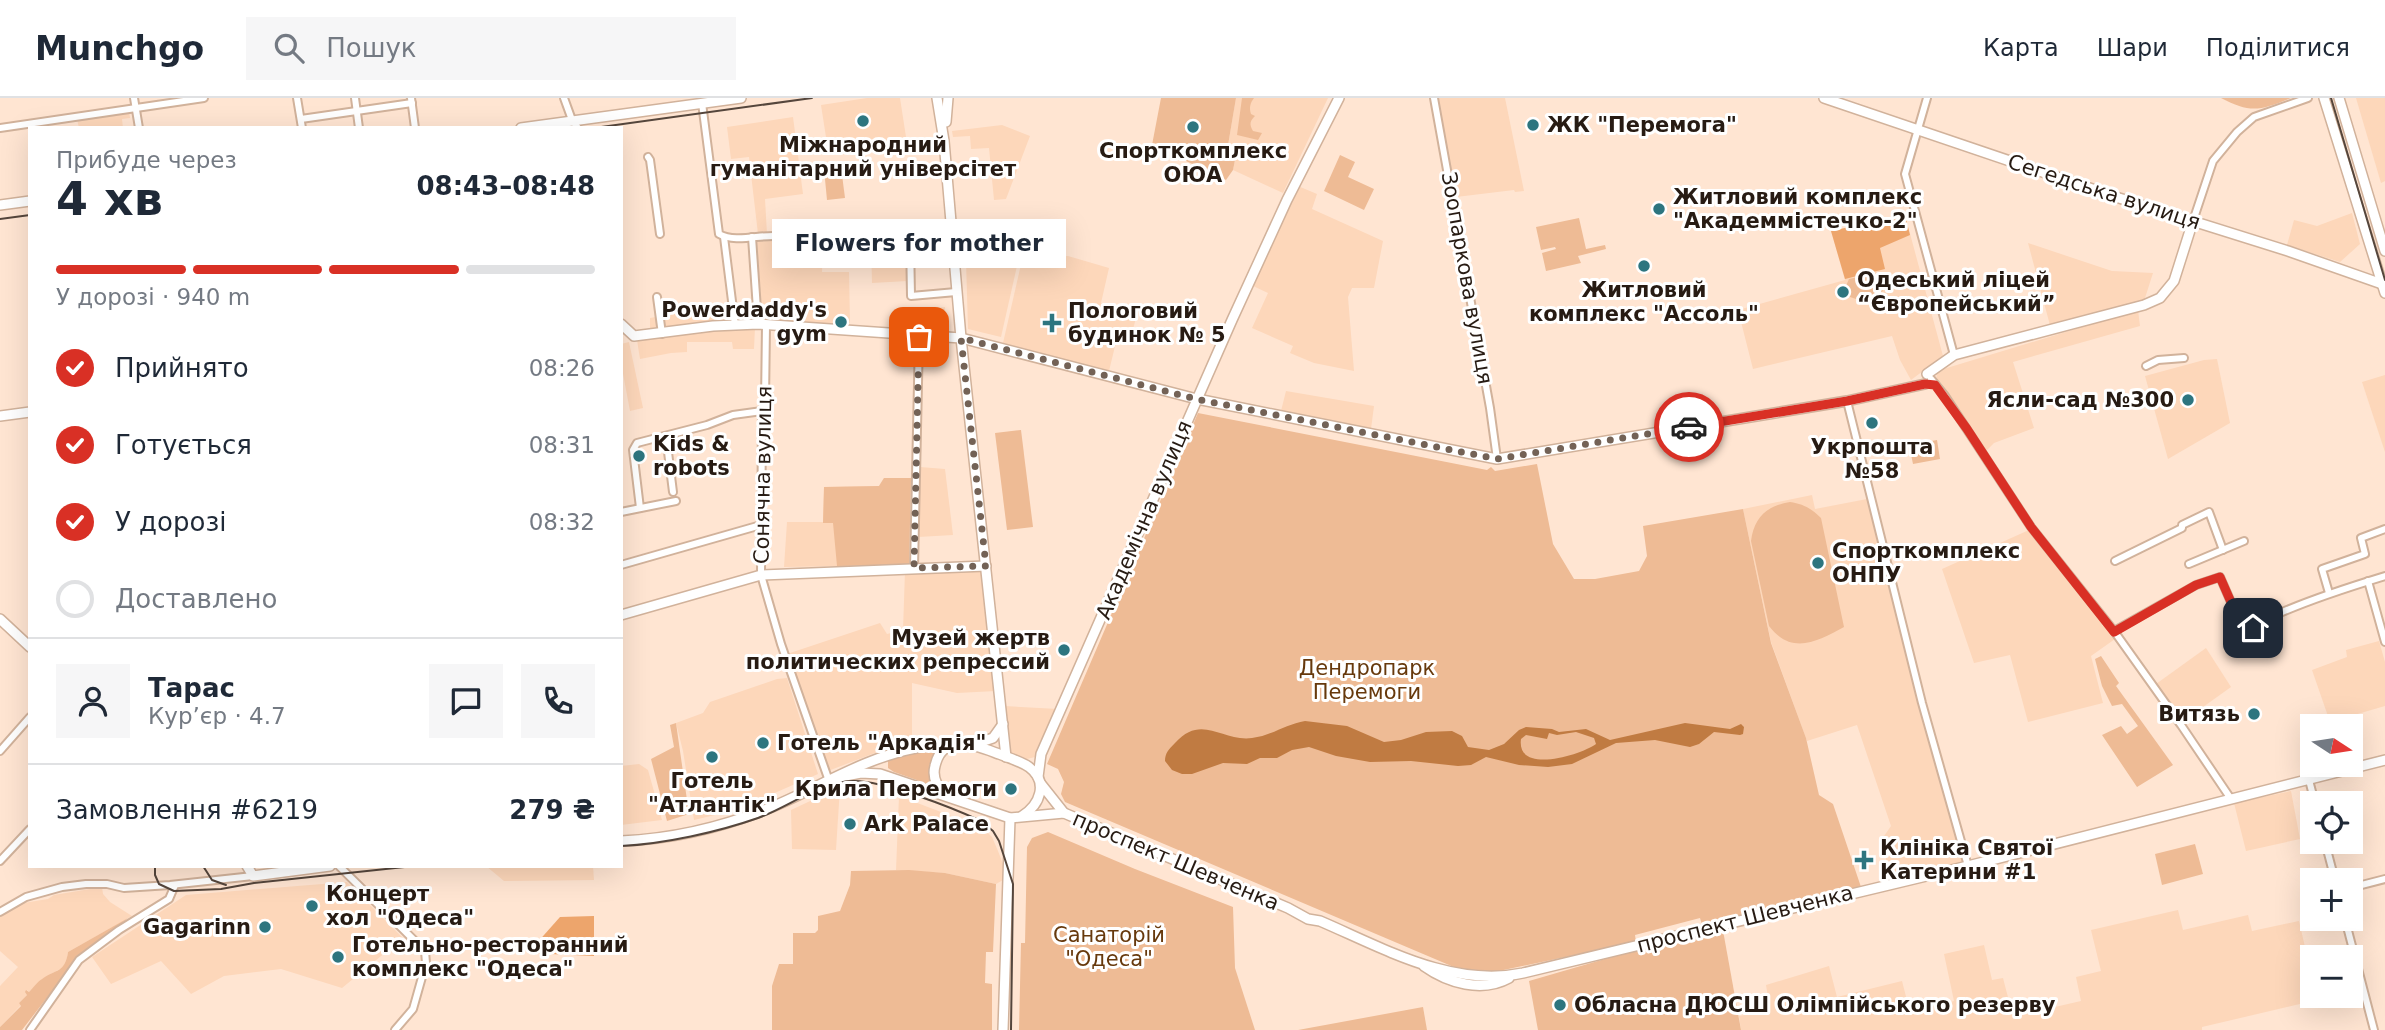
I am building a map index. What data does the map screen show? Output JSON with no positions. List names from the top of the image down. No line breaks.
{"streets":{"main road":["Сегедська вулиця","Академічна вулиця","проспект Шевченка"],"street":["Зоопаркова вулиця","Сонячна вулиця"]},"crossings":[["Академічна вулиця","проспект Шевченка"]],"parks":["Дендропарк Перемоги","Санаторій \"Одеса\""],"places":{"other":["Міжнародний гуманітарний універсітет","ЖК \"Перемога\"","Спорткомплекс ОЮА","Житловий комплекс \"Академмістечко-2\"","Житловий комплекс \"Ассоль\"","Одеський ліцей “Європейський”","Powerdaddy's gym","Flowers for mother","Ясли-сад №300","Укрпошта №58","Kids & robots","Спорткомплекс ОНПУ","Музей жертв политических репрессий","Витязь","Готель \"Аркадія\"","Готель \"Атлантік\"","Крила Перемоги","Ark Palace","Концерт хол \"Одеса\"","Gagarinn","Готельно-ресторанний комплекс \"Одеса\"","Обласна ДЮСШ Олімпійського резерву"],"health":["Пологовий будинок № 5","Клініка Святої Катерини #1"]},"north":"right","page":{"header":"Munchgo","search":"Пошук","nav":["Карта","Шари","Поділитися"],"heading":["4 хв","Прибуде через","08:43–08:48"],"panel":["Тарас","Кур’єр · 4.7","Замовлення #6219","279 ₴"],"bubble":"Flowers for mother","bar":"У дорозі · 940 m","list":[["Прийнято","08:26"],["Готується","08:31"],["У дорозі","08:32"],"Доставлено"],"map_buttons":["+","−"]}}
